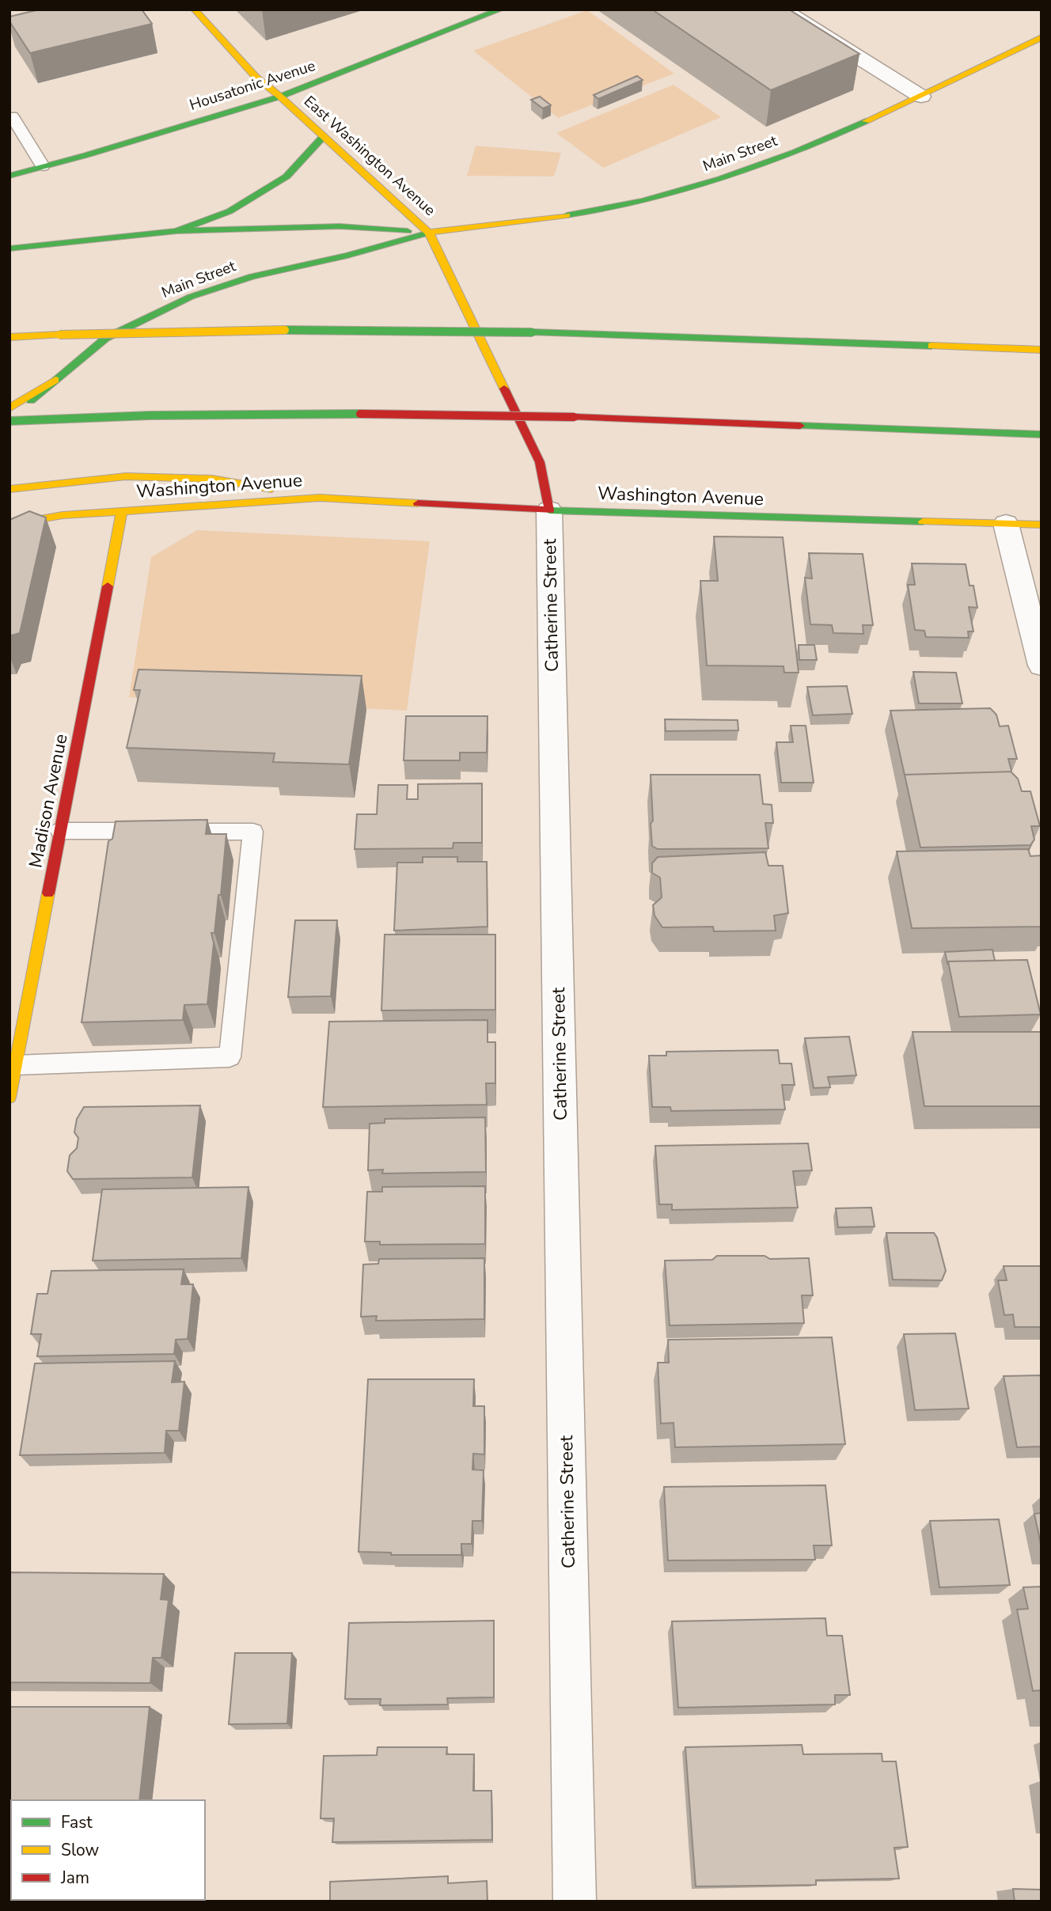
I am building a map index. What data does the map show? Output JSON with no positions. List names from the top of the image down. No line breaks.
{"streets":{"main road":["Housatonic Avenue","Main Street","East Washington Avenue","Washington Avenue","Catherine Street","Madison Avenue"]},"crossings":[["Housatonic Avenue","East Washington Avenue"],["Main Street","East Washington Avenue"],["Main Street","Catherine Street"],["East Washington Avenue","Catherine Street"],["Washington Avenue","Catherine Street"],["Washington Avenue","Madison Avenue"]],"legend":["Fast","Slow","Jam"]}
